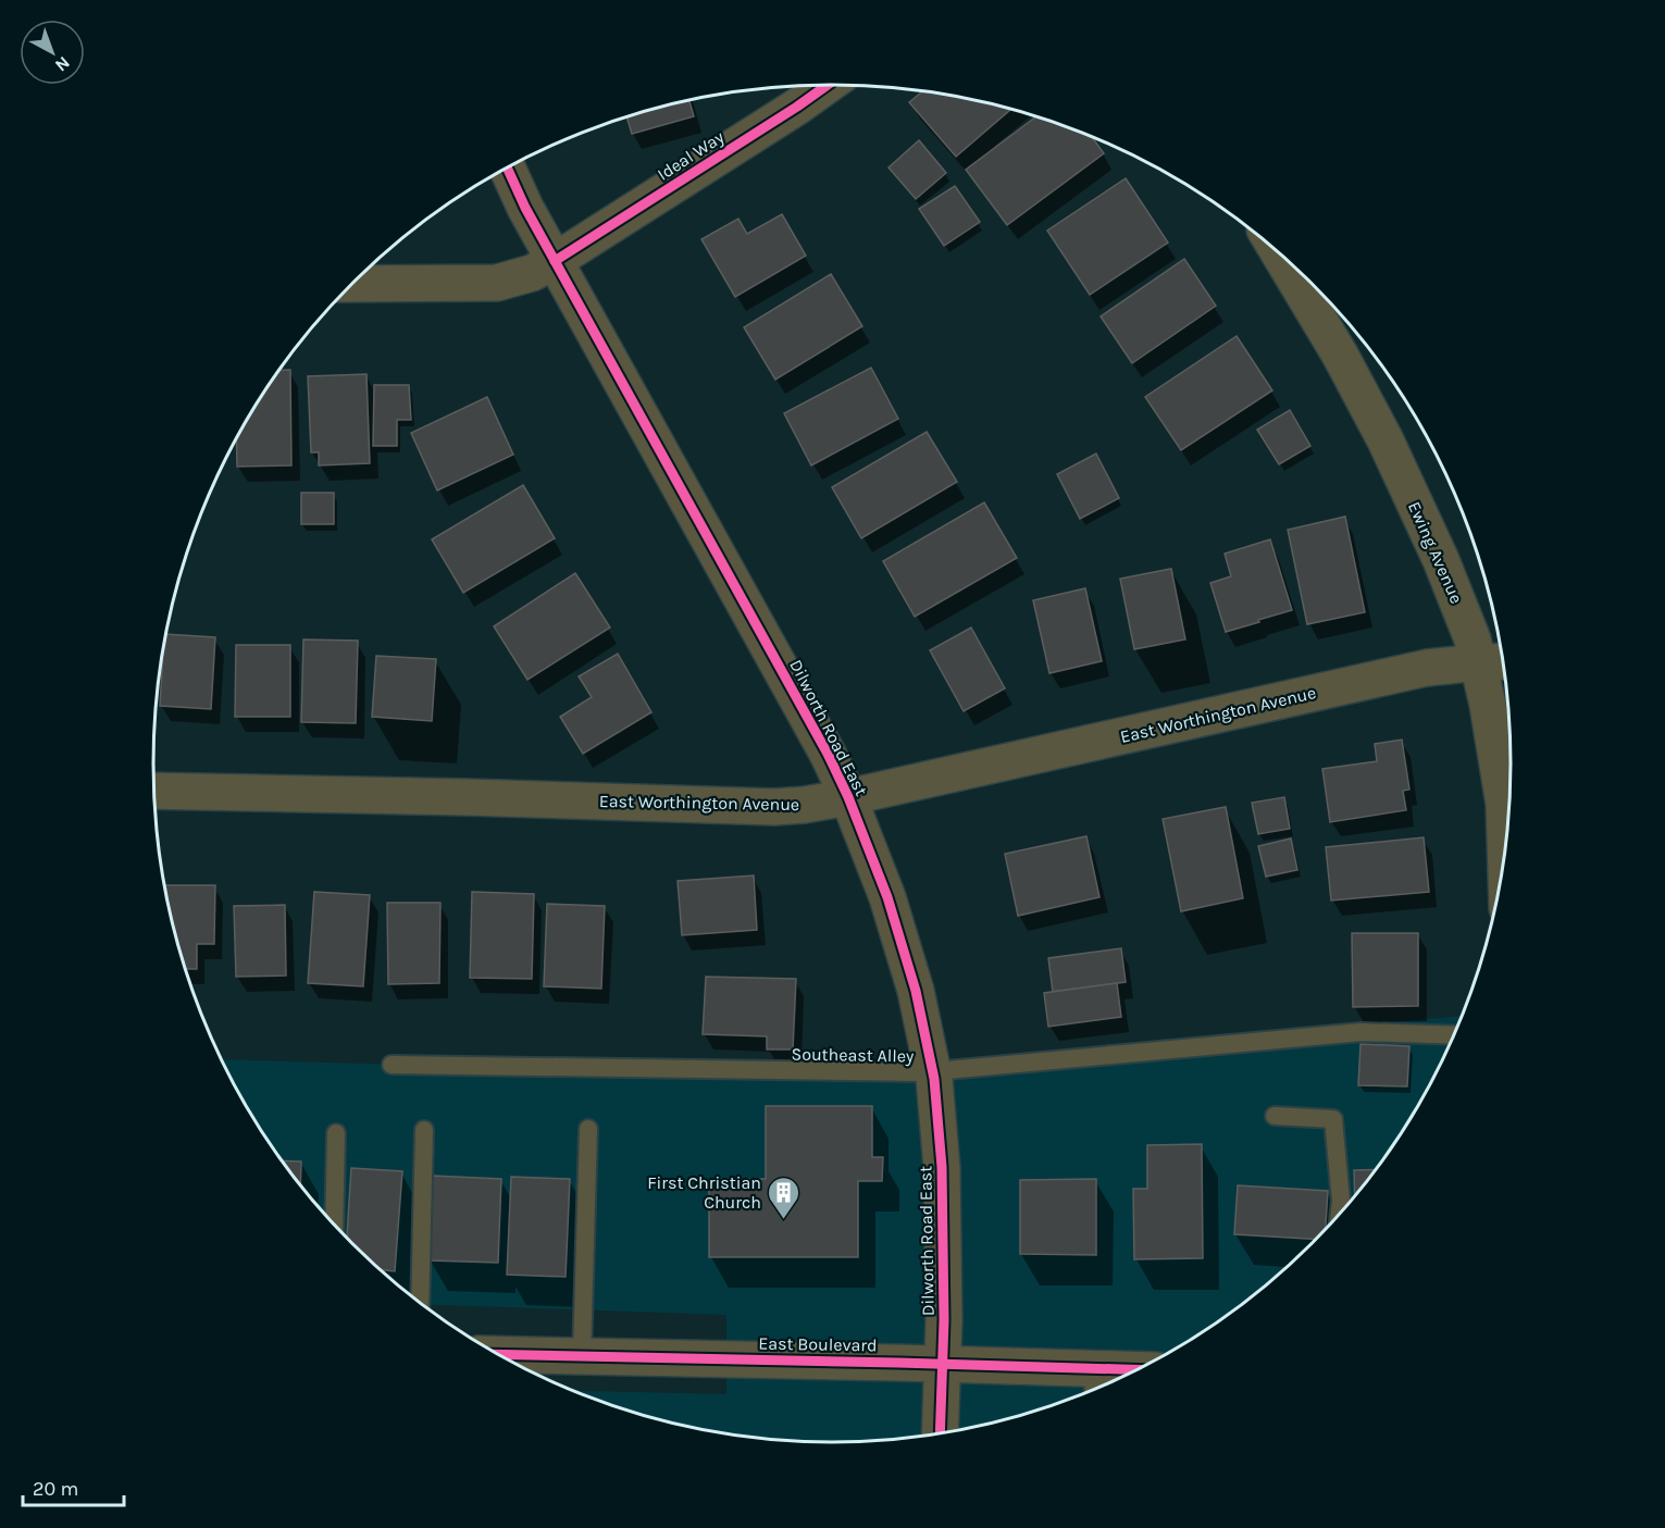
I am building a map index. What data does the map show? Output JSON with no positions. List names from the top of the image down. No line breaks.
{"streets":{"street":["Ideal Way","Ewing Avenue","East Worthington Avenue","Dilworth Road East","East Boulevard"],"lane":["Southeast Alley"]},"crossings":[["Ideal Way","Dilworth Road East"],["Ewing Avenue","East Worthington Avenue"],["East Worthington Avenue","Dilworth Road East"],["Dilworth Road East","Southeast Alley"],["Dilworth Road East","East Boulevard"]],"places":{"building":["First Christian Church"]},"scale_bar":"20 m","north":"bottom right"}
